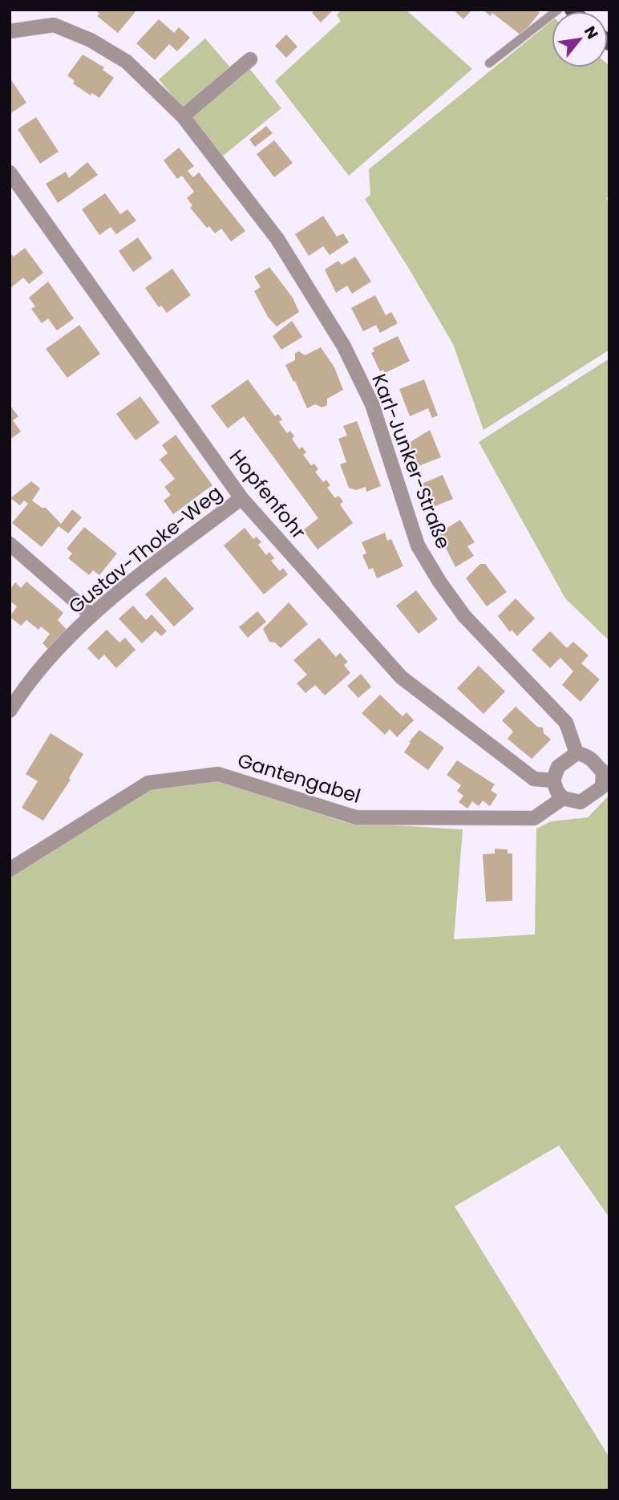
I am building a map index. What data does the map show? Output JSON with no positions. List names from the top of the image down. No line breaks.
{"streets":{"street":["Karl-Junker-Straße","Hopfenfohr","Gustav-Thoke-Weg","Gantengabel"]},"crossings":[["Karl-Junker-Straße","Hopfenfohr"],["Karl-Junker-Straße","Gantengabel"],["Hopfenfohr","Gustav-Thoke-Weg"],["Hopfenfohr","Gantengabel"]],"north":"top right"}
